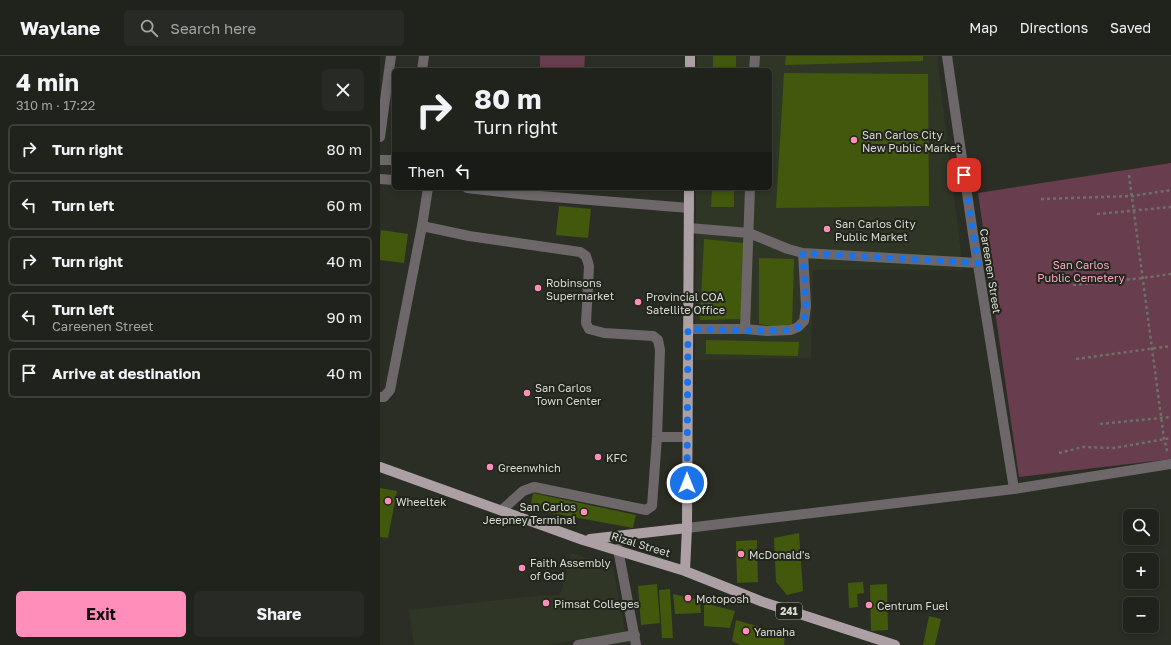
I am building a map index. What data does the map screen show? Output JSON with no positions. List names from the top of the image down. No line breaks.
{"streets":{"main road":["Rizal Street","241"],"street":["Careenen Street"]},"parks":["San Carlos Public Cemetery"],"places":["San Carlos City New Public Market","San Carlos City Public Market","Robinsons Supermarket","Provincial COA Satellite Office","San Carlos Town Center","KFC","Greenwhich","Wheeltek","San Carlos Jeepney Terminal","McDonald's","Faith Assembly of God","Motoposh","Pimsat Colleges","Centrum Fuel","Yamaha"],"page":{"header":"Waylane","search":"Search here","nav":["Map","Directions","Saved"],"heading":["4 min","310 m · 17:22"],"turn":["80 m","Turn right"],"list":[{"name":"Turn right","value":"80 m"},{"name":"Turn left","value":"60 m"},{"name":"Turn right","value":"40 m"},{"name":"Turn left","note":"Careenen Street","value":"90 m"},{"name":"Arrive at destination","value":"40 m"}],"then":"Then","map_buttons":["+","−"],"buttons":["Exit","Share"]}}
